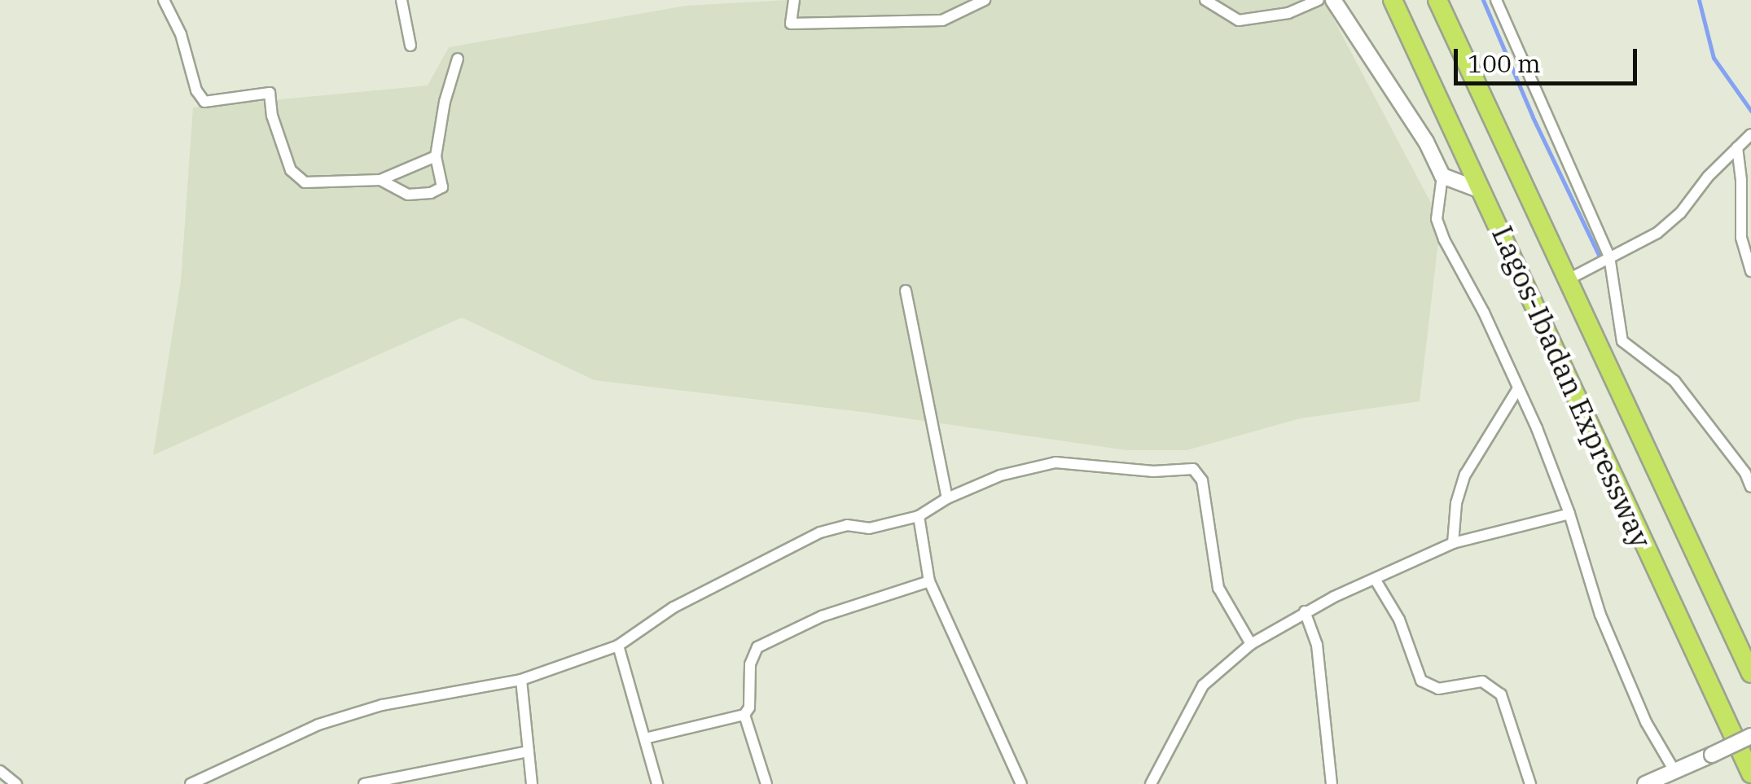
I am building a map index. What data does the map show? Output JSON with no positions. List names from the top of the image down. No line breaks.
{"streets":{"highway":["Lagos-Ibadan Expressway"]},"scale_bar":"100 m"}
